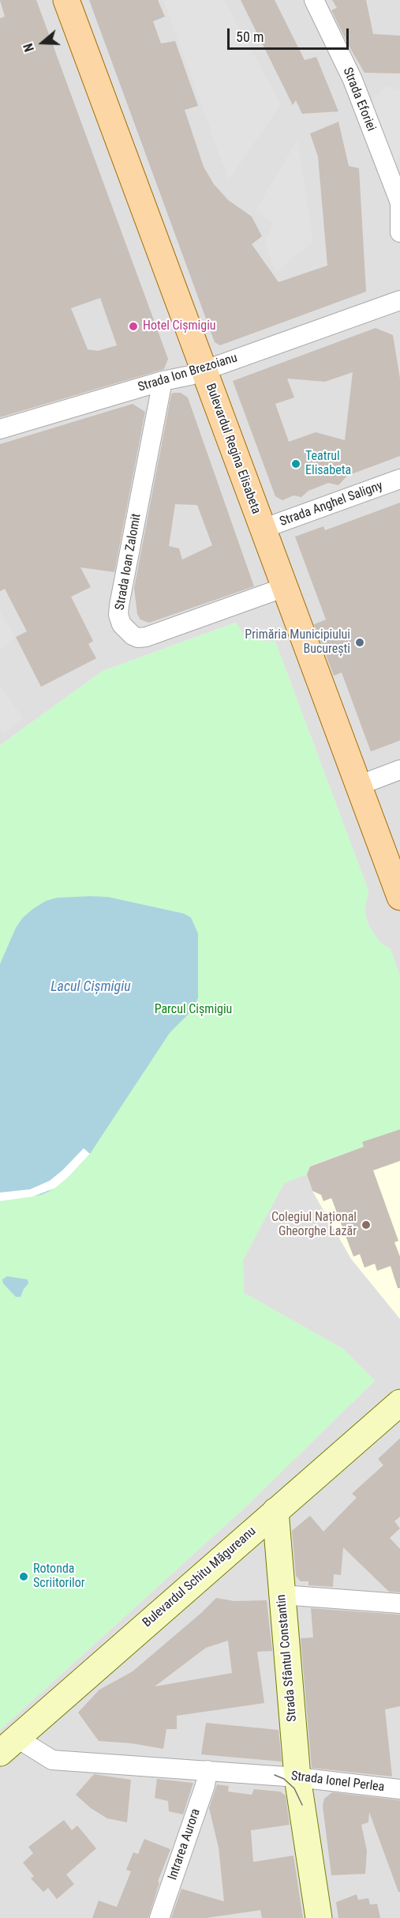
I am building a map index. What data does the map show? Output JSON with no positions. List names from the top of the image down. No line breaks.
{"streets":{"main road":["Bulevardul Regina Elisabeta","Bulevardul Schitu Măgureanu","Strada Sfântul Constantin"],"street":["Strada Eforiei","Strada Ion Brezoianu","Strada Anghel Saligny","Strada Ioan Zalomit","Strada Ionel Perlea","Intrarea Aurora"]},"crossings":[["Strada Ion Brezoianu","Bulevardul Regina Elisabeta"],["Strada Ion Brezoianu","Strada Ioan Zalomit"],["Bulevardul Regina Elisabeta","Strada Anghel Saligny"],["Bulevardul Regina Elisabeta","Strada Ioan Zalomit"],["Bulevardul Schitu Măgureanu","Strada Sfântul Constantin"],["Bulevardul Schitu Măgureanu","Strada Ionel Perlea"],["Strada Sfântul Constantin","Strada Ionel Perlea"],["Strada Ionel Perlea","Intrarea Aurora"]],"water":["Lacul Cișmigiu"],"parks":["Parcul Cișmigiu"],"places":["Hotel Cișmigiu","Teatrul Elisabeta","Primăria Municipiului București","Colegiul Național Gheorghe Lazăr","Rotonda Scriitorilor"],"scale_bar":"50 m","north":"left"}
